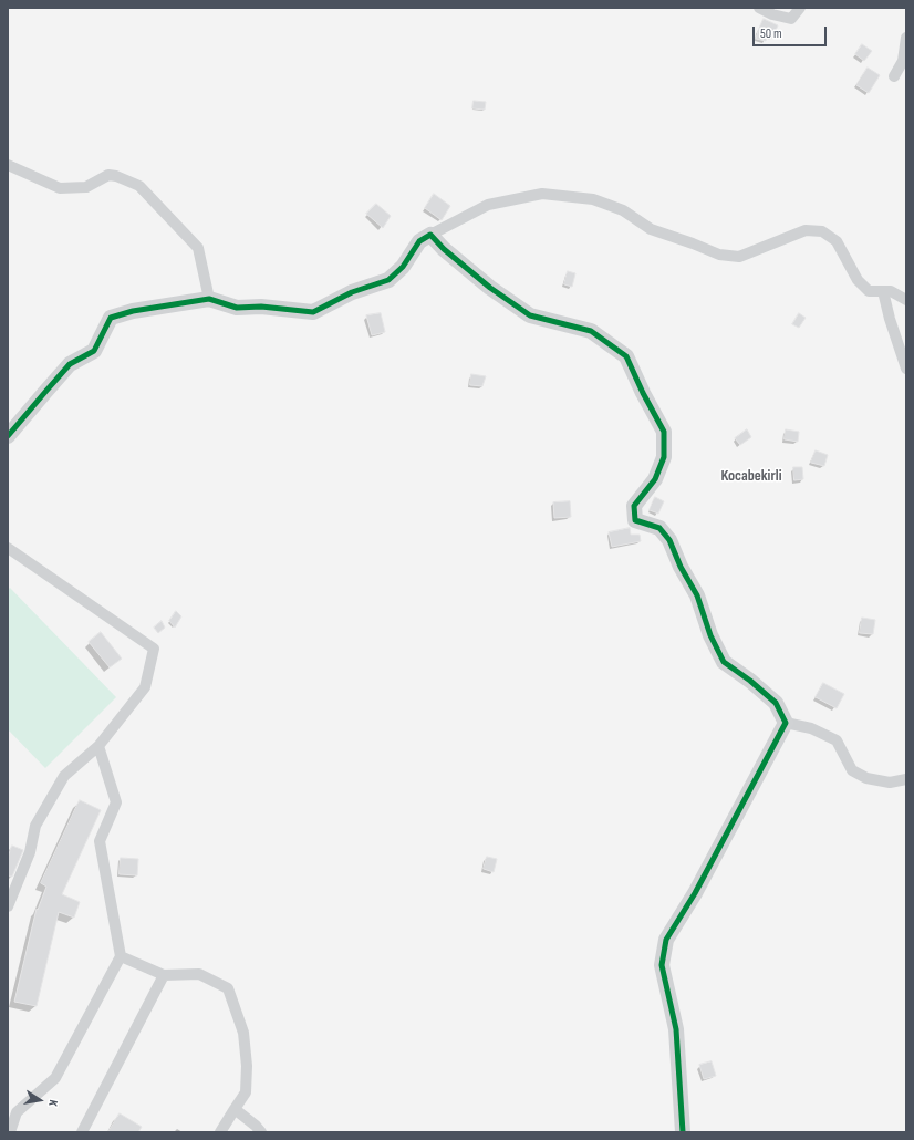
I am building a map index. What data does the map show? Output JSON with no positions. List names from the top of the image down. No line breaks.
{"districts":["Kocabekirli"],"scale_bar":"50 m","north":"right"}
